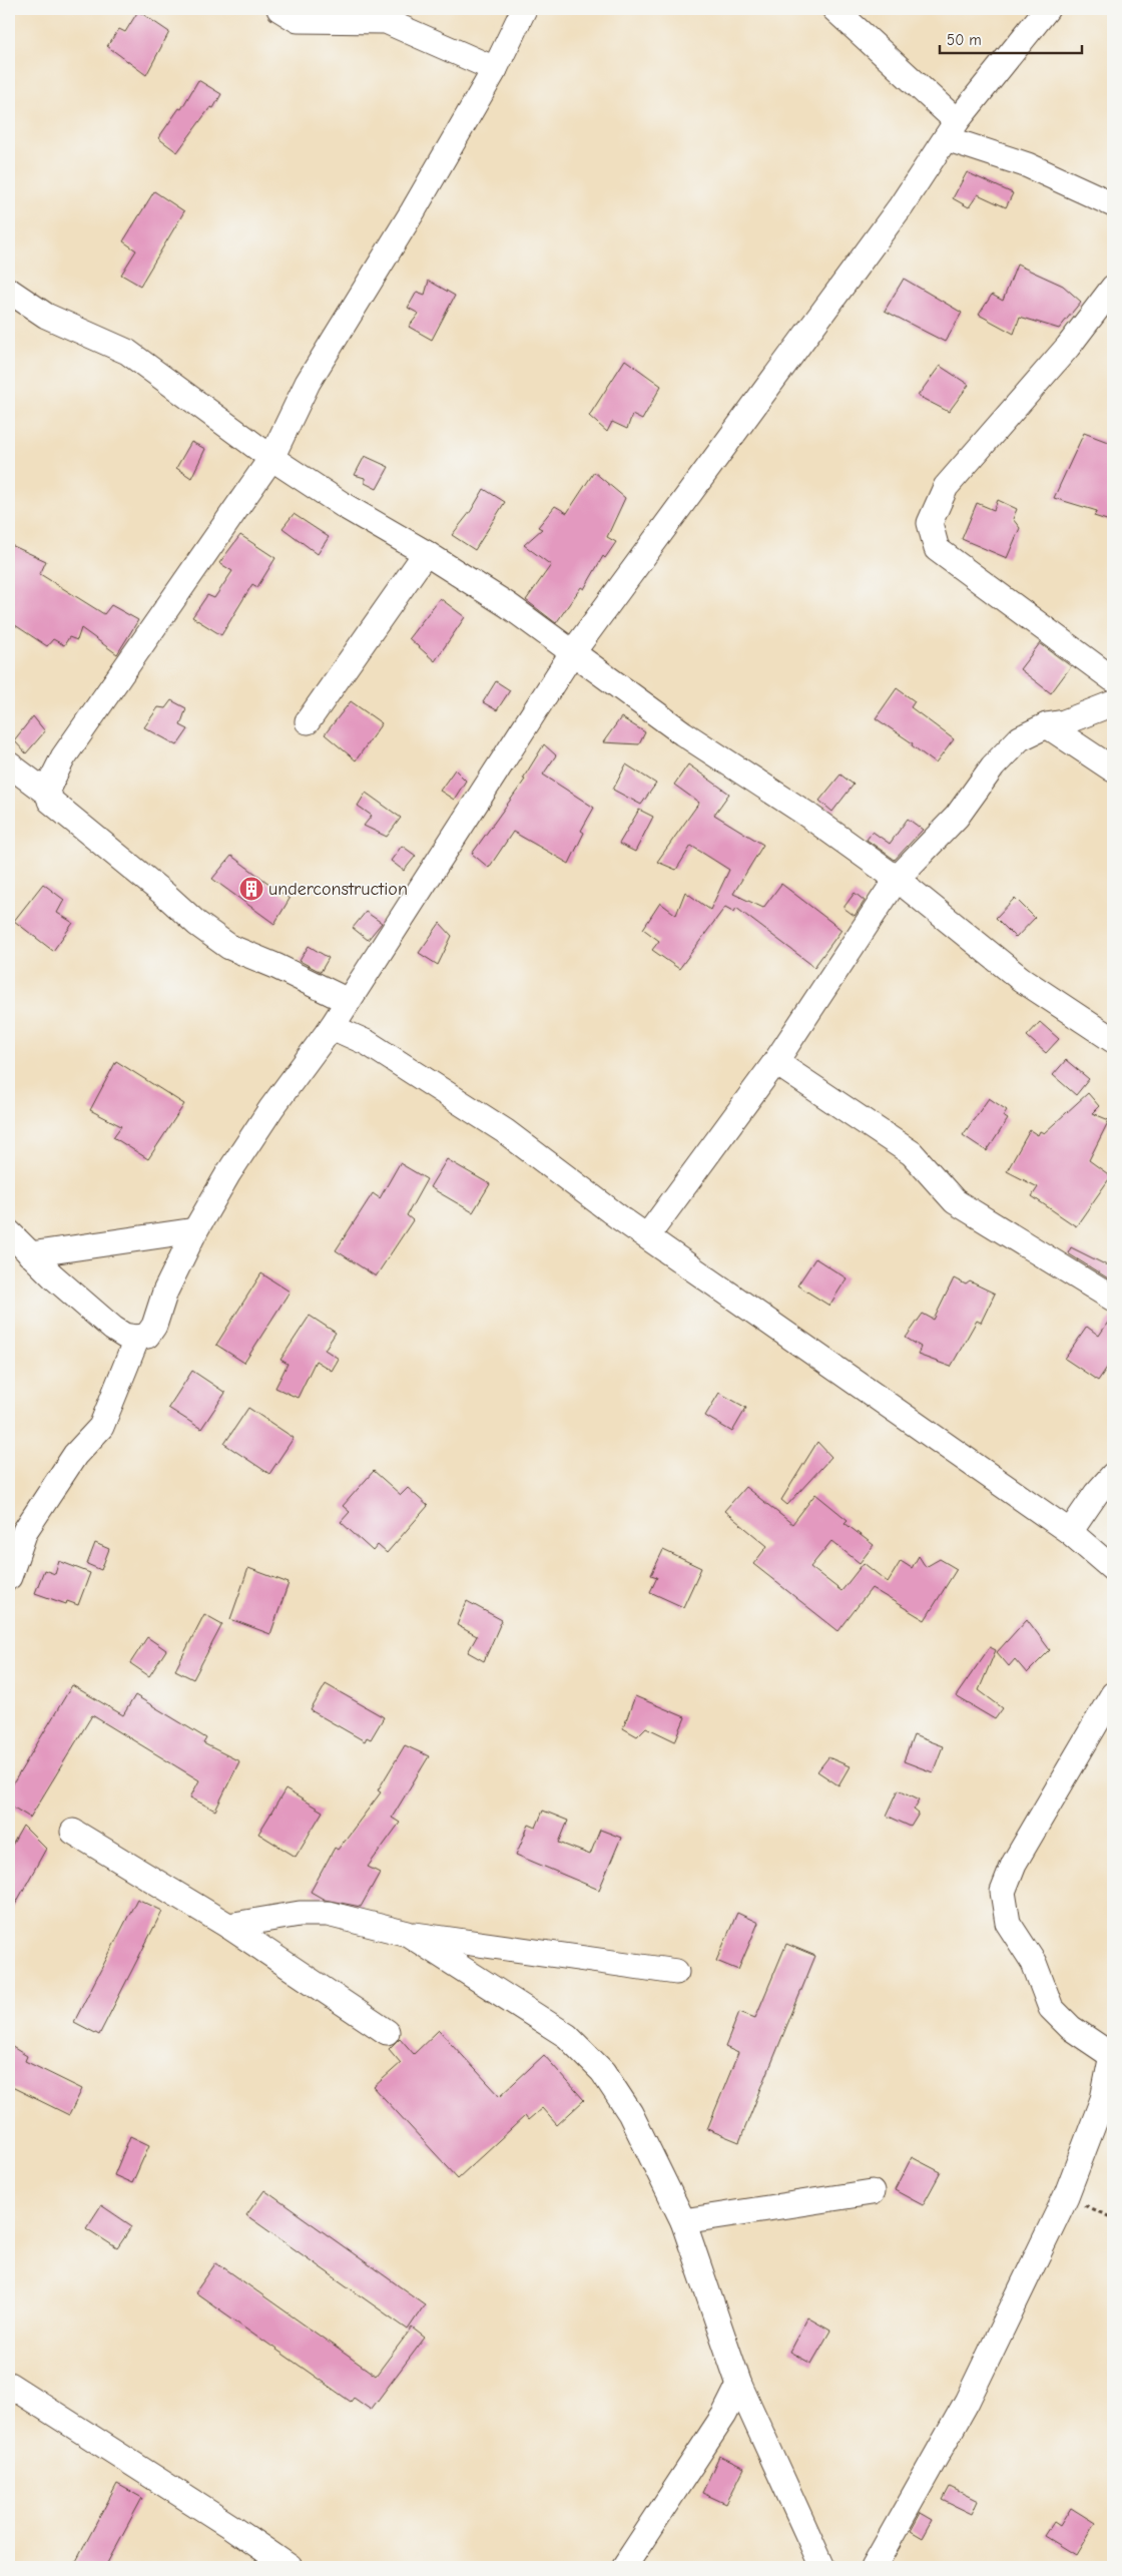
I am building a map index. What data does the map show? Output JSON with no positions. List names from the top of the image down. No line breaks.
{"places":{"building":["underconstruction"]},"scale_bar":"50 m"}
